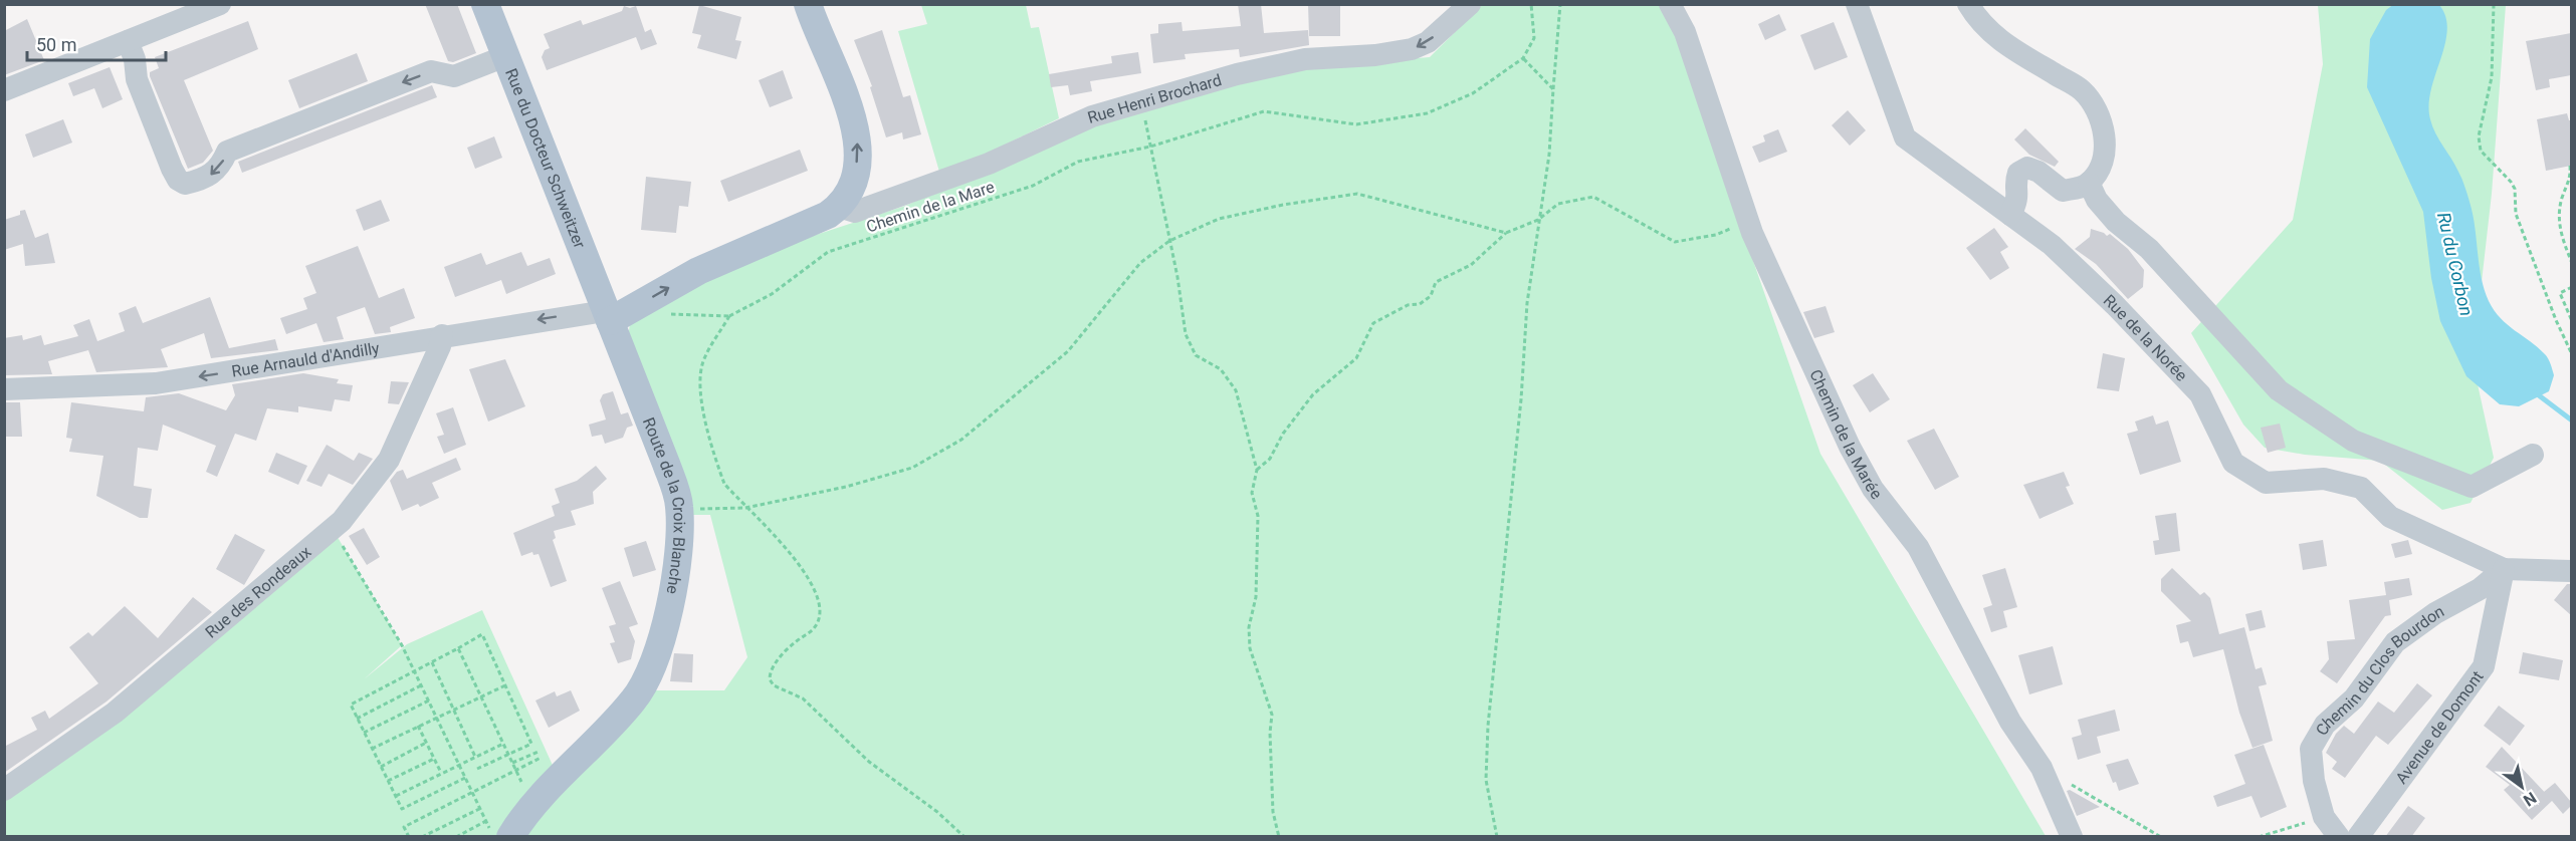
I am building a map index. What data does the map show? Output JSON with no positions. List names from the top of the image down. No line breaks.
{"streets":{"main road":["Rue du Docteur Schweitzer","Route de la Croix Blanche"],"street":["Rue Henri Brochard","Rue de la Norée","Rue Arnauld d'Andilly","Chemin de la Marée","Rue des Rondeaux","Chemin du Clos Bourdon","Avenue de Domont"],"path":["Chemin de la Mare"]},"crossings":[["Rue du Docteur Schweitzer","Rue Arnauld d'Andilly"],["Rue du Docteur Schweitzer","Route de la Croix Blanche"],["Rue de la Norée","Chemin du Clos Bourdon"],["Rue de la Norée","Avenue de Domont"],["Rue Arnauld d'Andilly","Route de la Croix Blanche"],["Rue Arnauld d'Andilly","Rue des Rondeaux"],["Chemin du Clos Bourdon","Avenue de Domont"]],"one_way":["Rue Henri Brochard","Rue Arnauld d'Andilly"],"water":["Ru du Corbon"],"scale_bar":"50 m","north":"bottom right"}
